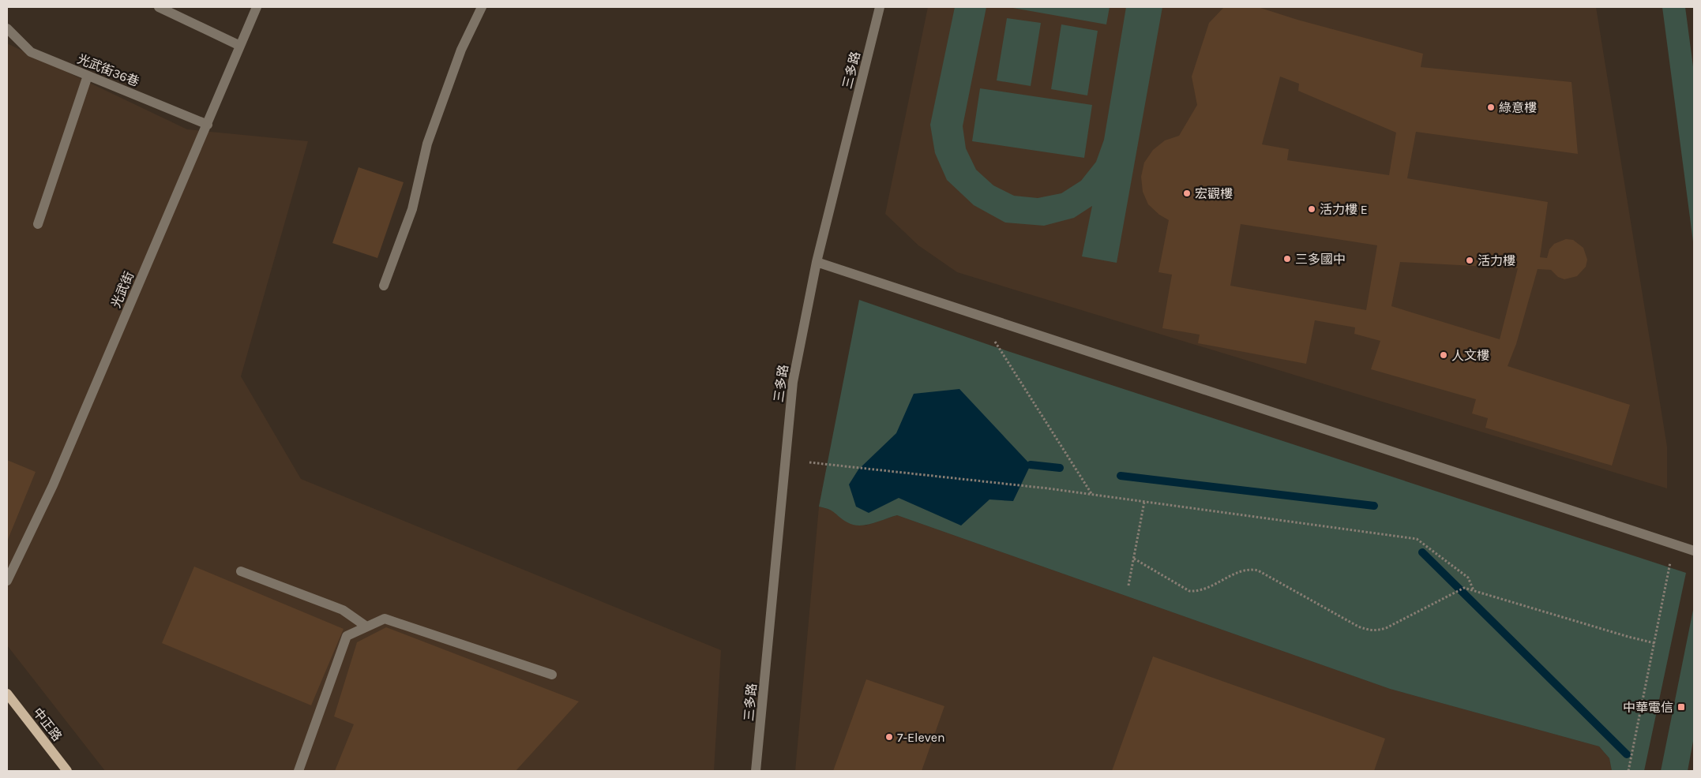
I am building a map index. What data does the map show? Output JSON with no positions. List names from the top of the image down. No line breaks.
{"streets":{"main road":["中正路"],"street":["光武街36巷","三多路","光武街"]},"crossings":[["光武街36巷","光武街"]],"places":{"other":["綠意樓","宏觀樓","活力樓 E","三多國中","活力樓","人文樓","7-Eleven"],"transit":["中華電信"]}}
